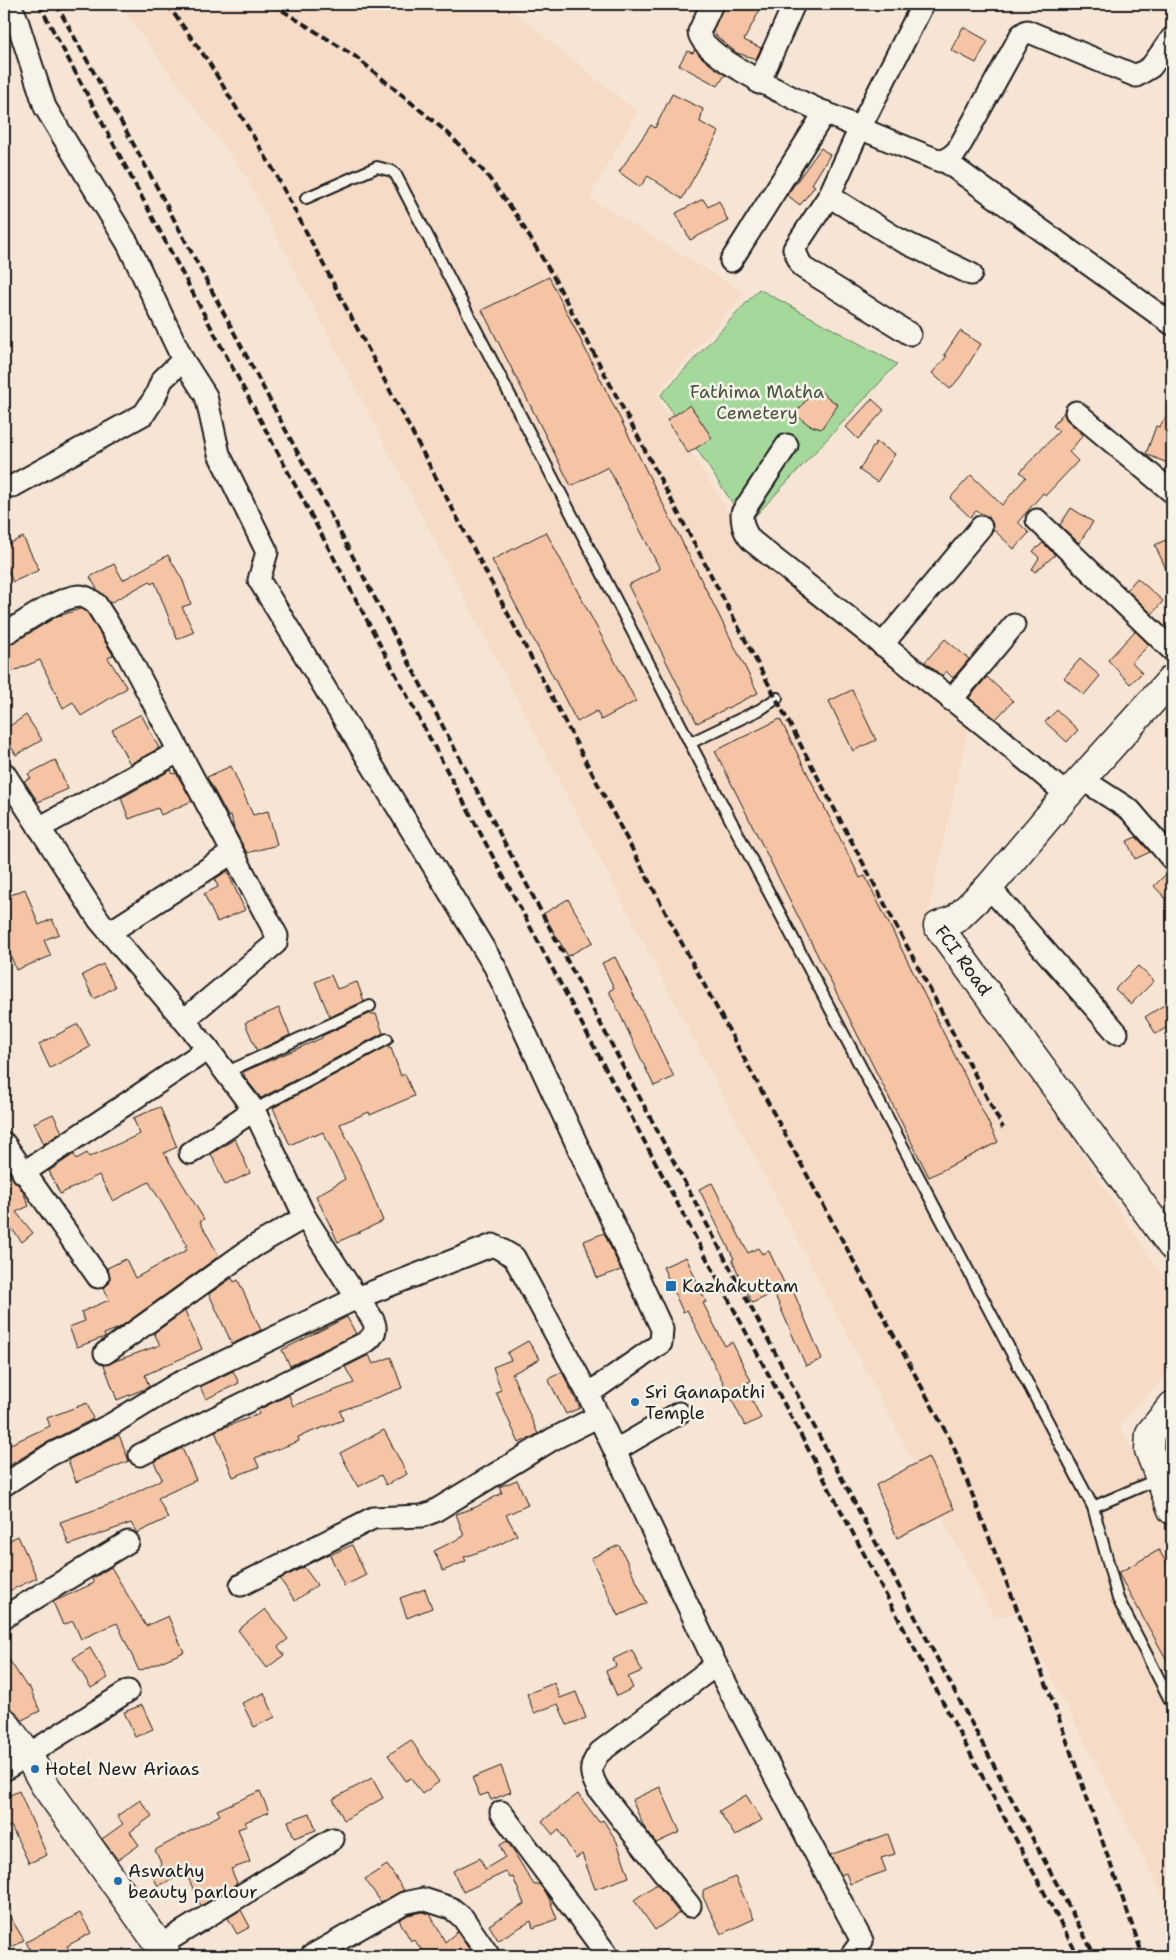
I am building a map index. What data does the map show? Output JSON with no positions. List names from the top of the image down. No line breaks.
{"streets":{"street":["FCI Road"]},"parks":["Fathima Matha Cemetery"],"places":{"transit":["Kazhakuttam"],"other":["Sri Ganapathi Temple","Hotel New Ariaas","Aswathy beauty parlour"]}}
